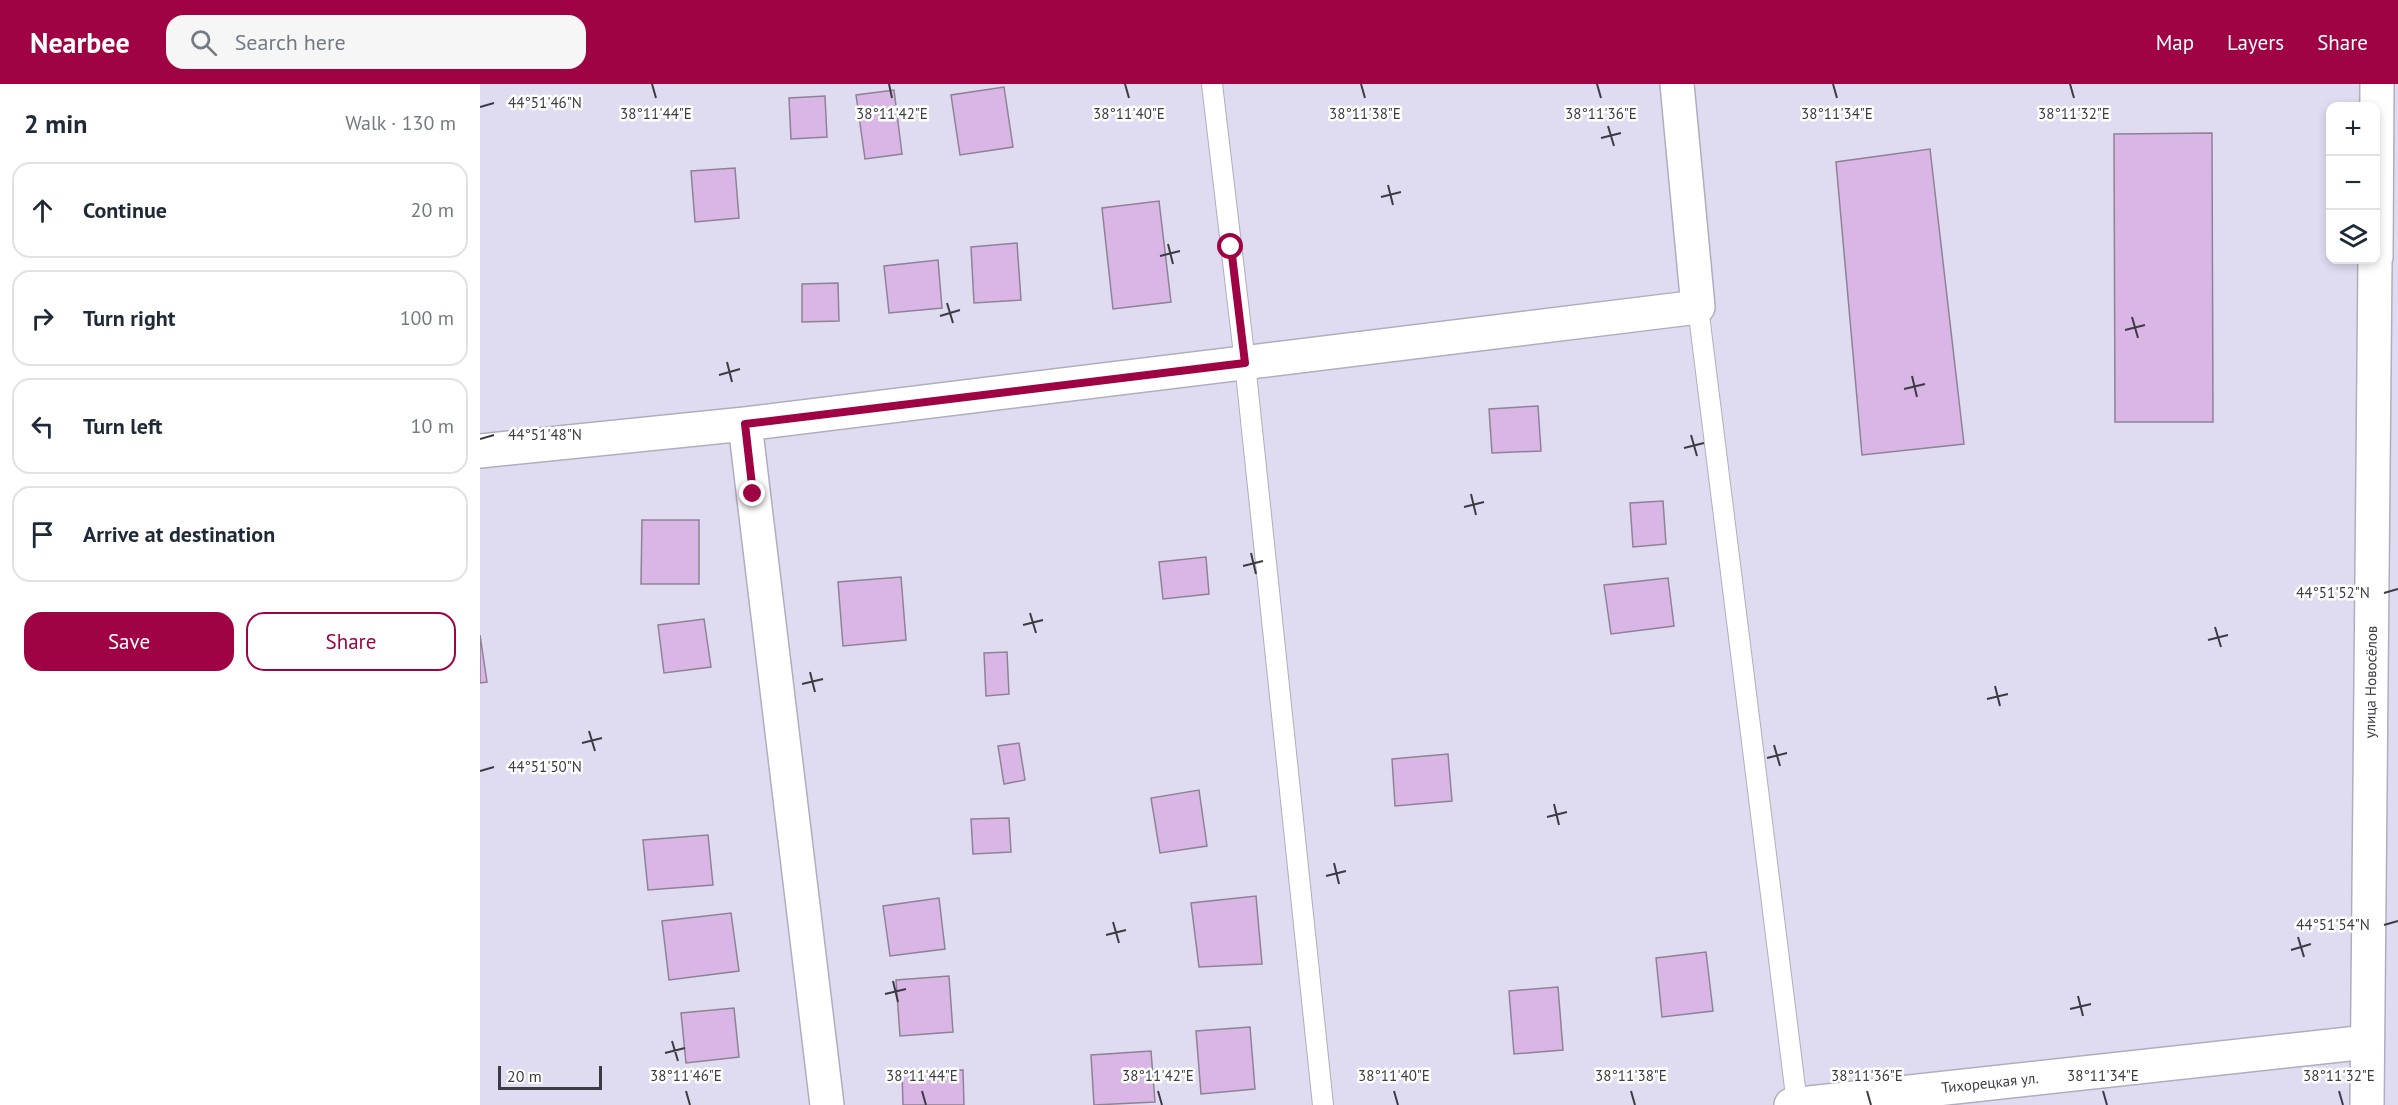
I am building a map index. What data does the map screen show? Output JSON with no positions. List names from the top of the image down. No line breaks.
{"streets":{"street":["улица Новосёлов","Тихорецкая ул."]},"crossings":[["улица Новосёлов","Тихорецкая ул."]],"scale_bar":"20 m","page":{"header":"Nearbee","search":"Search here","nav":["Map","Layers","Share"],"heading":["2 min","Walk · 130 m"],"map_buttons":["+","−"],"list":[["Continue","20 m"],["Turn right","100 m"],["Turn left","10 m"],"Arrive at destination"],"buttons":["Save","Share"],"scale":"20 m"},"coordinates":["44°51'46\"N","38°11'44\"E","38°11'42\"E","38°11'40\"E","38°11'38\"E","38°11'36\"E","38°11'34\"E","38°11'32\"E","44°51'48\"N","44°51'52\"N","44°51'50\"N","44°51'54\"N","38°11'46\"E"]}
